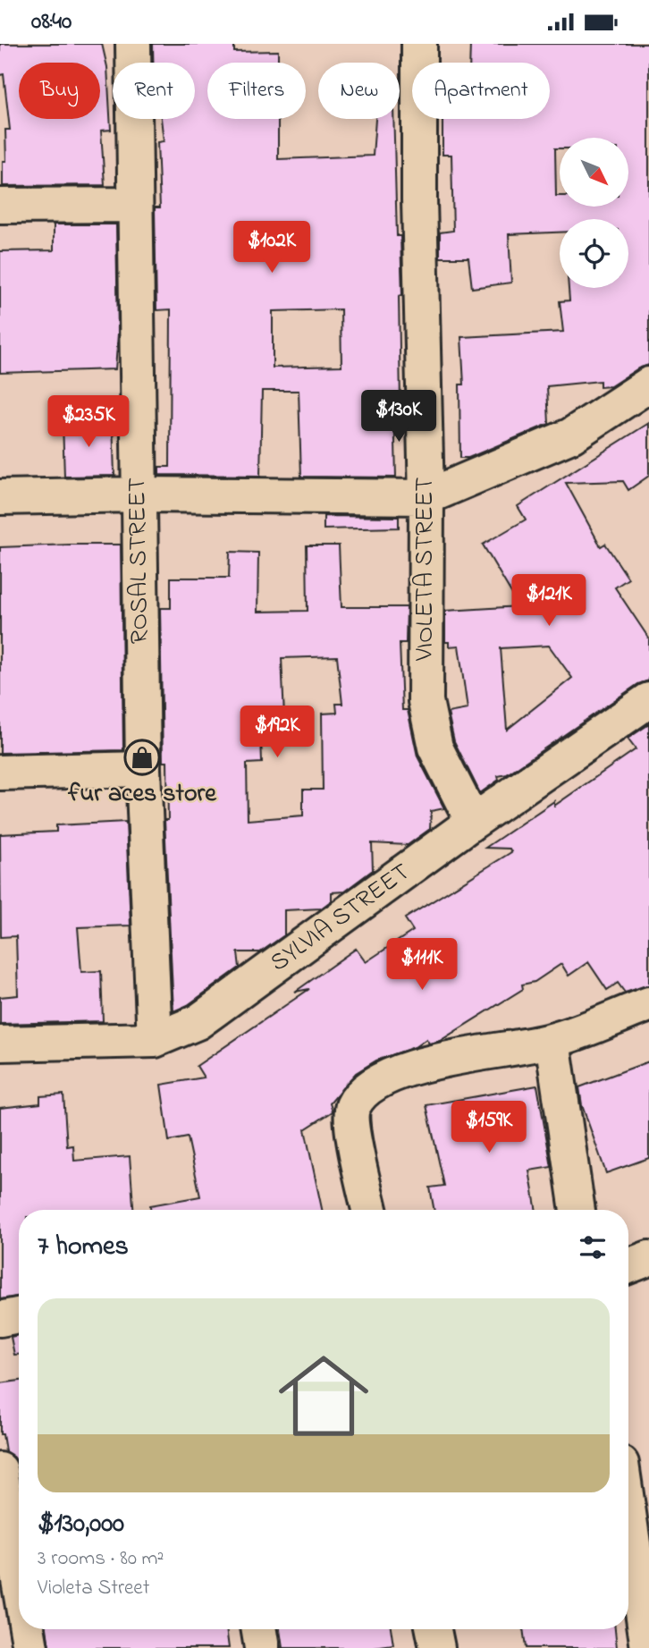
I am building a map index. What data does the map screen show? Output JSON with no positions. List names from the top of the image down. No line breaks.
{"streets":{"street":["ROSAL STREET","VIOLETA STREET","SYLVIA STREET"]},"crossings":[["ROSAL STREET","SYLVIA STREET"],["VIOLETA STREET","SYLVIA STREET"]],"places":{"shop":["fur aces store"]},"north":"bottom right","page":{"status":"08:40","chip":["Buy","Rent","Filters","New","Apartment"],"price":["$102K","$130K","$235K","$121K","$192K","$111K","$159K"],"heading":"7 homes","list":[{"name":"$130,000","note":"3 rooms · 80 m² · Violeta Street"}]}}
